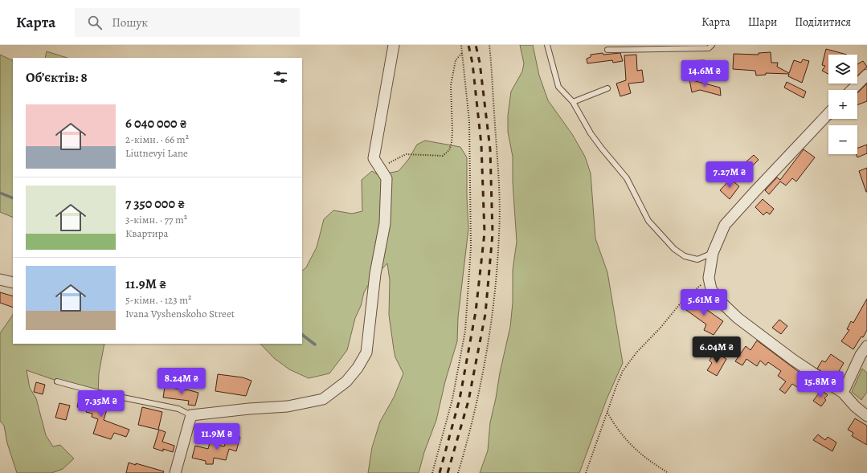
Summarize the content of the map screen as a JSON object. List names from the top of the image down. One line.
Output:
{"page":{"header":"Карта","search":"Пошук","nav":["Карта","Шари","Поділитися"],"map_buttons":["+","−"],"heading":"Об’єктів: 8","price":["14.6M ₴","7.27M ₴","5.61M ₴","6.04M ₴","8.24M ₴","15.8M ₴","7.35M ₴","11.9M ₴"],"list":[{"name":"6 040 000 ₴","note":"2-кімн. · 66 m² · Liutnevyi Lane"},{"name":"7 350 000 ₴","note":"3-кімн. · 77 m² · Квартира"},{"name":"11.9M ₴","note":"5-кімн. · 123 m² · Ivana Vyshenskoho Street"}]}}
